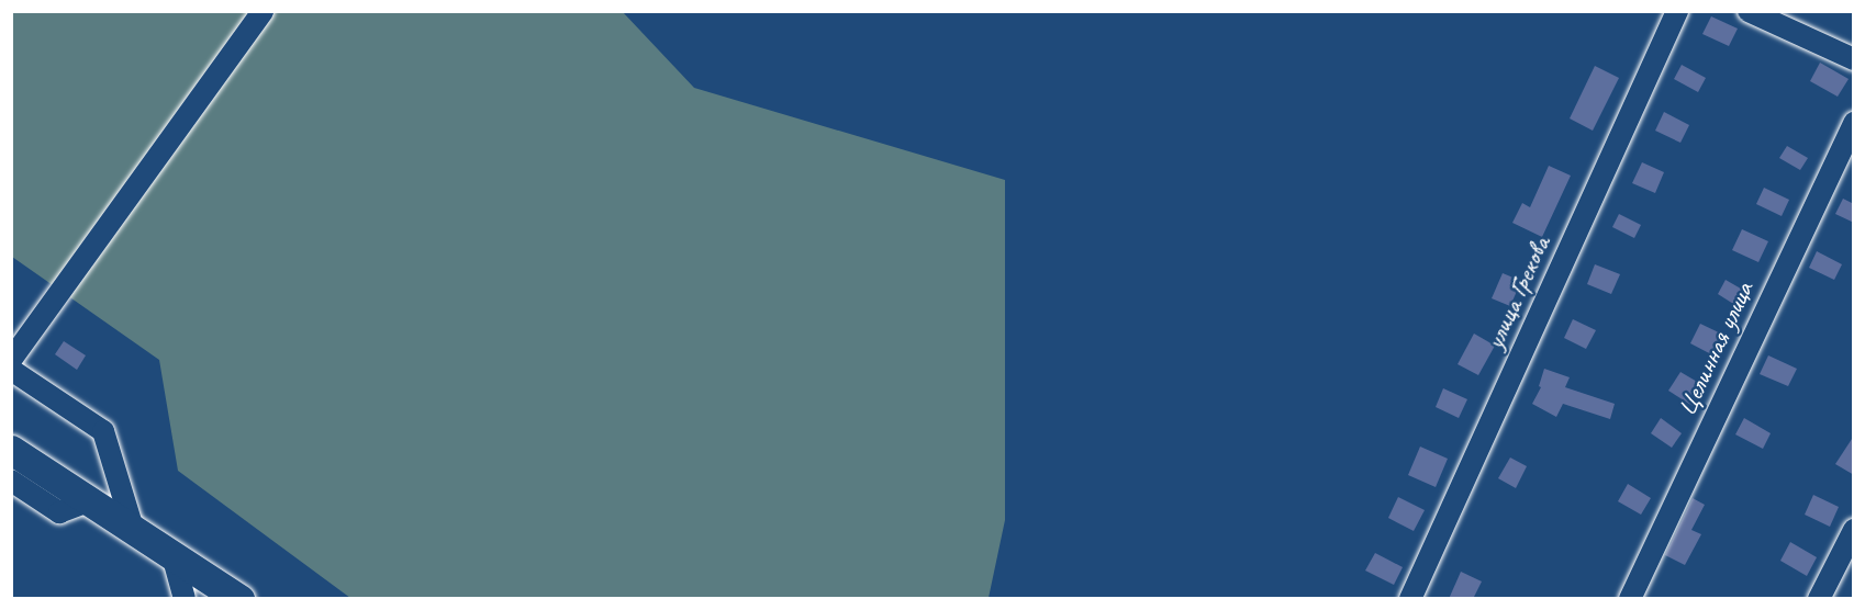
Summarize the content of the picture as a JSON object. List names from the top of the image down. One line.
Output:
{"streets":{"street":["улица Грекова","Целинная улица"]}}
